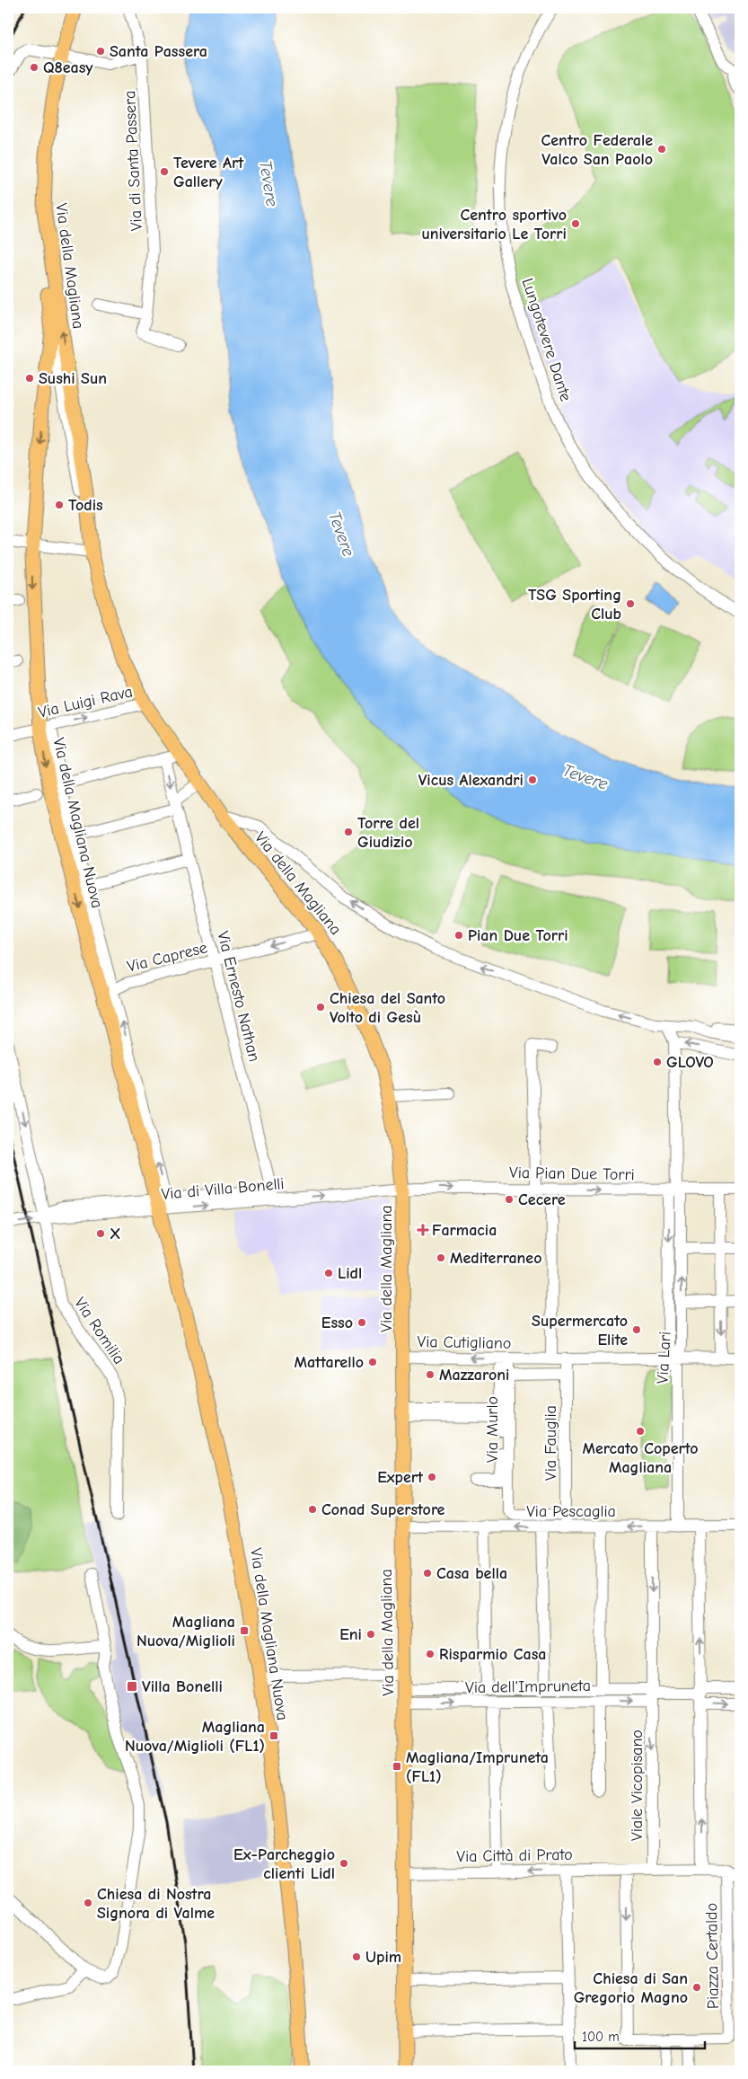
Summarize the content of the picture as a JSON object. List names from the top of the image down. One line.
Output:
{"streets":{"main road":["Via della Magliana","Via della Magliana Nuova"],"street":["Via di Santa Passera","Lungotevere Dante","Via Luigi Rava","Via Caprese","Via Ernesto Nathan","Via Pian Due Torri","Via di Villa Bonelli","Via Romilia","Via Cutigliano","Via Lari","Via Murlo","Via Fauglia","Via Pescaglia","Via dell'Impruneta","Viale Vicopisano","Via Città di Prato","Piazza Certaldo"]},"crossings":[["Via della Magliana","Via Luigi Rava"],["Via della Magliana","Via della Magliana Nuova"],["Via della Magliana","Via Caprese"],["Via della Magliana","Via Pian Due Torri"],["Via della Magliana","Via di Villa Bonelli"],["Via della Magliana","Via Cutigliano"],["Via della Magliana","Via Pescaglia"],["Via della Magliana","Via dell'Impruneta"],["Via della Magliana","Via Città di Prato"],["Via Luigi Rava","Via della Magliana Nuova"],["Via della Magliana Nuova","Via Caprese"],["Via della Magliana Nuova","Via di Villa Bonelli"],["Via Caprese","Via Ernesto Nathan"],["Via Ernesto Nathan","Via di Villa Bonelli"],["Via Pian Due Torri","Via di Villa Bonelli"],["Via Pian Due Torri","Via Lari"],["Via di Villa Bonelli","Via Romilia"],["Via Cutigliano","Via Lari"],["Via Cutigliano","Via Murlo"],["Via Cutigliano","Via Fauglia"],["Via Lari","Via Pescaglia"],["Via Murlo","Via Fauglia"],["Via Fauglia","Via Pescaglia"],["Via Pescaglia","Viale Vicopisano"],["Via dell'Impruneta","Viale Vicopisano"],["Via Città di Prato","Piazza Certaldo"]],"one_way":["Via Caprese","Via Pian Due Torri","Via di Villa Bonelli","Via Romilia"],"water":["Tevere"],"places":{"other":["Santa Passera","Q8easy","Centro Federale Valco San Paolo","Tevere Art Gallery","Centro sportivo universitario Le Torri","Sushi Sun","Todis","TSG Sporting Club","Vicus Alexandri","Torre del Giudizio","Pian Due Torri","Chiesa del Santo Volto di Gesù","GLOVO","Cecere","X","Mediterraneo","Lidl","Esso","Supermercato Elite","Mattarello","Mazzaroni","Mercato Coperto Magliana","Expert","Conad Superstore","Casa bella","Eni","Risparmio Casa","Ex-Parcheggio clienti Lidl","Chiesa di Nostra Signora di Valme","Upim","Chiesa di San Gregorio Magno"],"health":["Farmacia"],"transit":["Magliana Nuova/Miglioli","Villa Bonelli","Magliana Nuova/Miglioli (FL1)","Magliana/Impruneta (FL1)"]},"scale_bar":"100 m"}
